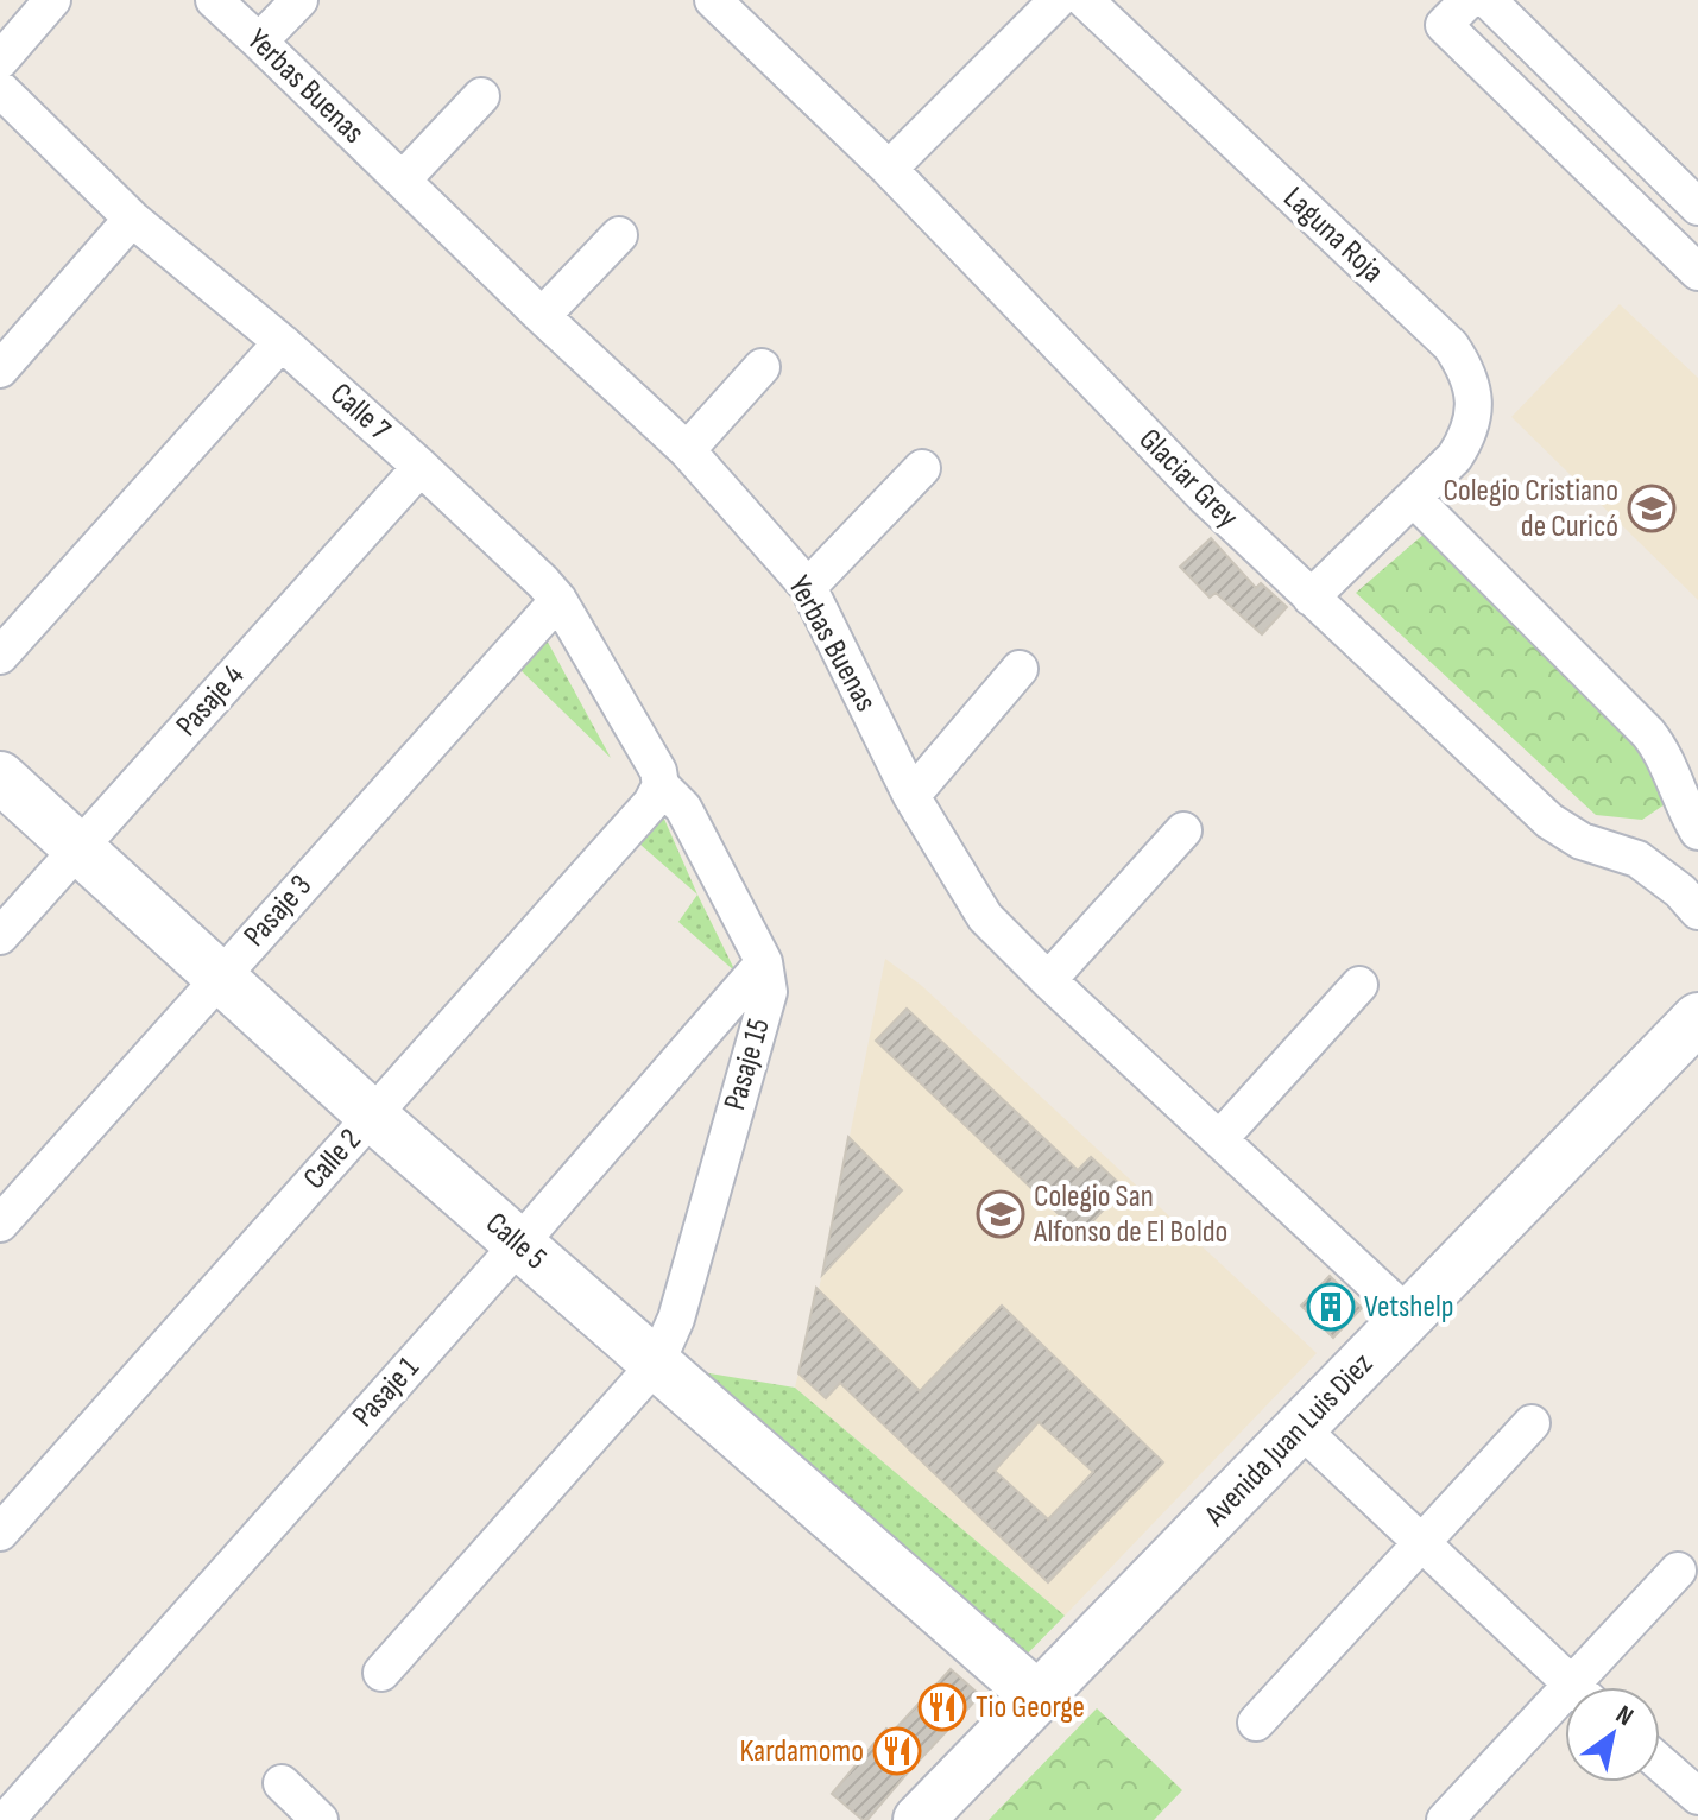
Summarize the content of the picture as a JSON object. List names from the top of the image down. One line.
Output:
{"streets":{"street":["Yerbas Buenas","Laguna Roja","Calle 7","Glaciar Grey","Pasaje 4","Pasaje 3","Pasaje 15","Calle 2","Calle 5","Pasaje 1","Avenida Juan Luis Diez"]},"crossings":[["Yerbas Buenas","Avenida Juan Luis Diez"],["Laguna Roja","Glaciar Grey"],["Calle 7","Pasaje 4"],["Calle 7","Pasaje 3"],["Calle 7","Pasaje 15"],["Calle 7","Calle 2"],["Pasaje 4","Calle 5"],["Pasaje 3","Calle 5"],["Pasaje 15","Calle 2"],["Pasaje 15","Calle 5"],["Pasaje 15","Pasaje 1"],["Calle 2","Calle 5"],["Calle 5","Pasaje 1"],["Calle 5","Avenida Juan Luis Diez"]],"places":{"school or university":["Colegio Cristiano de Curicó","Colegio San Alfonso de El Boldo"],"building":["Vetshelp"],"restaurant":["Tio George","Kardamomo"]},"north":"top right"}
